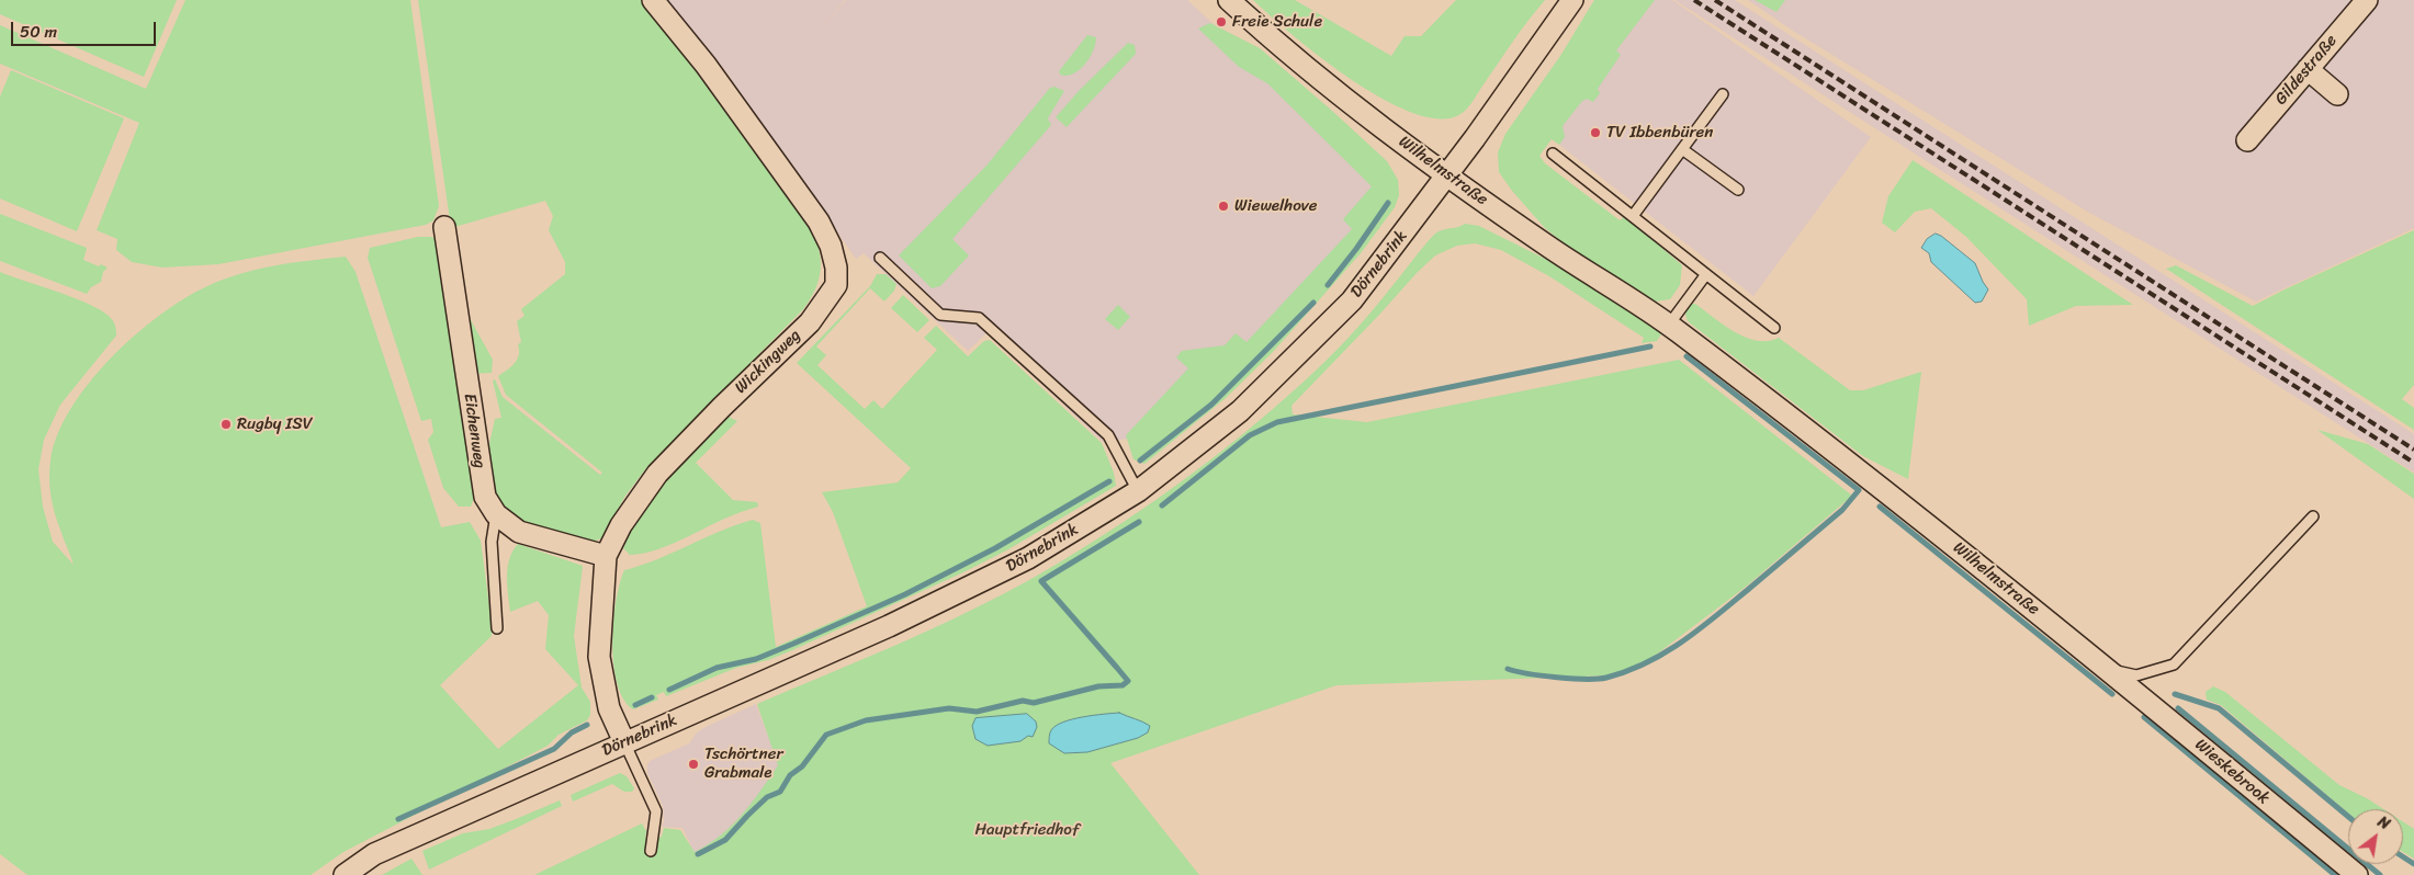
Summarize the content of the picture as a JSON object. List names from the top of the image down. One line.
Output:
{"streets":{"street":["Gildestraße","Wilhelmstraße","Dörnebrink","Wickingweg","Eichenweg","Wieskebrook"]},"crossings":[["Wilhelmstraße","Dörnebrink"],["Wilhelmstraße","Wieskebrook"],["Dörnebrink","Wickingweg"],["Wickingweg","Eichenweg"]],"parks":["Hauptfriedhof"],"places":["Freie Schule","TV Ibbenbüren","Wiewelhove","Rugby ISV","Tschörtner Grabmale"],"scale_bar":"50 m","north":"top right"}
